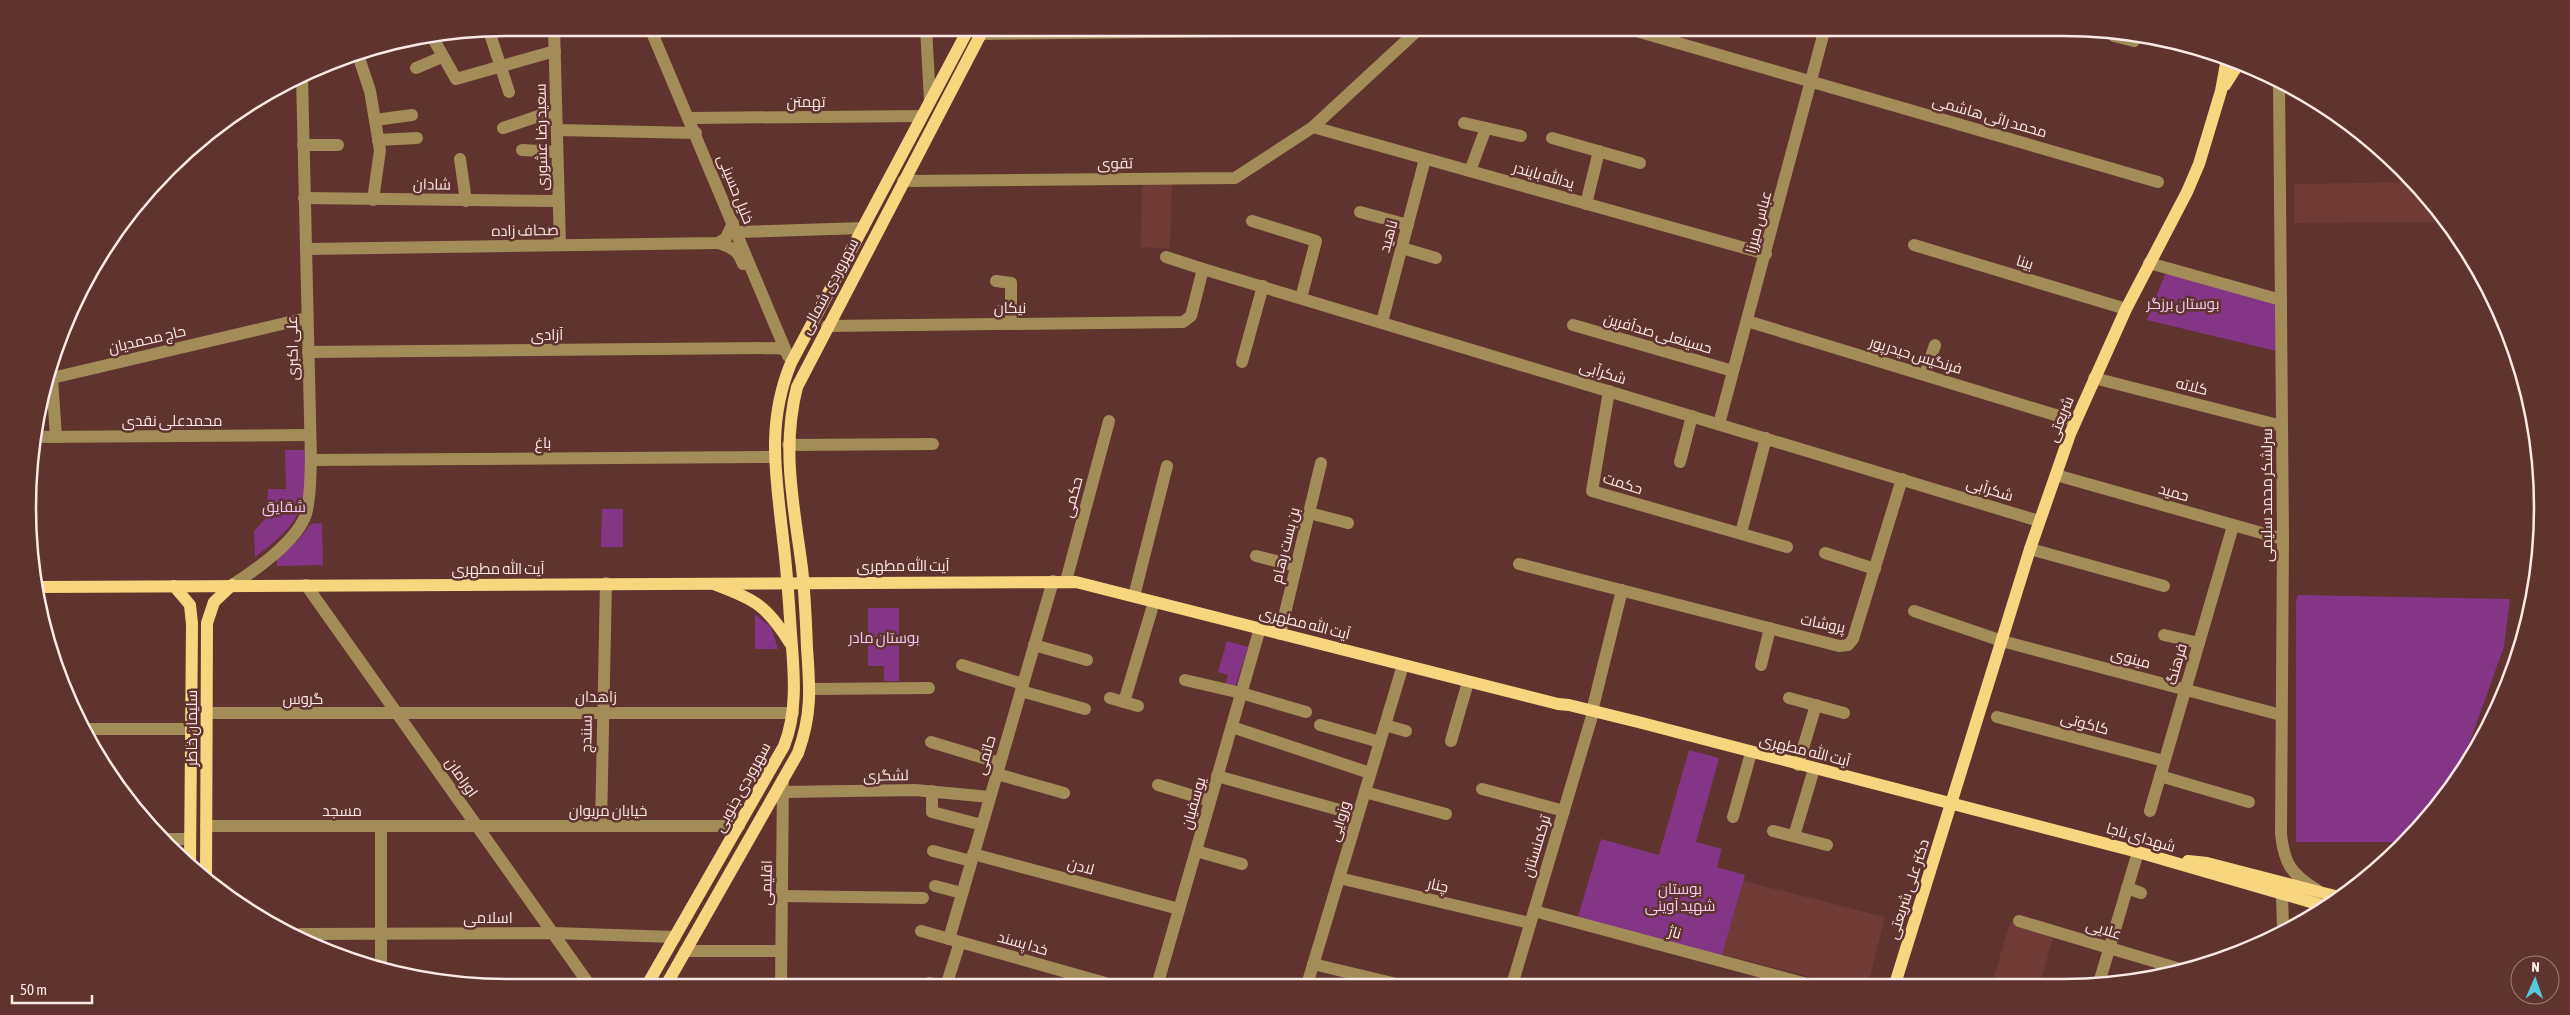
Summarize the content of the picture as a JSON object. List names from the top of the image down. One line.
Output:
{"streets":{"main road":["سهروردی شمالی","شریعتی","آیت الله مطهری","سلیمان خاطر","سهروردی جنوبی","شهدای ناجا","دکتر علی شریعتی"],"street":["تهمتن","محمد راثی هاشمی","سعید رضا عشوری","تقوی","یدالله بایندر","شادان","خلیل حسینی","عباس میرزا","صحاف زاده","ناهید","بینا","نیکان","حسینعلی صدآفرین","آزادی","حاج محمدیان","علی‌ اکبری","فرنگیس حیدرپور","شکرآبی","کلاته","محمدعلی نقدی","باغ","حکمت","حمید","سرلشکر محمد سلیمی","حکمی","بن بست رهام","پروشات","مینوی","فرهنگ","زاهدان","گروس","کاکوتی","سنندج","حاتمی","لشگری","اورامان","یوسفیان","مسجد","خیابان مریوان","وزوایی","ترکمنستان","لادن","اقلیمی","چنار","اسلامی","علایی","ناژ","خدا پسند"]},"crossings":[["تهمتن","خلیل حسینی"],["تهمتن","سهروردی شمالی"],["محمد راثی هاشمی","عباس میرزا"],["سعید رضا عشوری","شادان"],["سعید رضا عشوری","صحاف زاده"],["تقوی","یدالله بایندر"],["تقوی","سهروردی شمالی"],["یدالله بایندر","عباس میرزا"],["یدالله بایندر","ناهید"],["شادان","علی‌ اکبری"],["خلیل حسینی","سهروردی شمالی"],["خلیل حسینی","آزادی"],["عباس میرزا","حسینعلی صدآفرین"],["عباس میرزا","فرنگیس حیدرپور"],["عباس میرزا","شکرآبی"],["صحاف زاده","علی‌ اکبری"],["ناهید","شکرآبی"],["بینا","شریعتی"],["سهروردی شمالی","نیکان"],["سهروردی شمالی","باغ"],["سهروردی شمالی","آیت الله مطهری"],["سهروردی شمالی","سهروردی جنوبی"],["نیکان","شکرآبی"],["آزادی","علی‌ اکبری"],["حاج محمدیان","علی‌ اکبری"],["حاج محمدیان","محمدعلی نقدی"],["علی‌ اکبری","محمدعلی نقدی"],["علی‌ اکبری","باغ"],["علی‌ اکبری","آیت الله مطهری"],["علی‌ اکبری","سلیمان خاطر"],["فرنگیس حیدرپور","شریعتی"],["شکرآبی","شریعتی"],["شکرآبی","حکمت"],["شکرآبی","پروشات"],["کلاته","شریعتی"],["کلاته","سرلشکر محمد سلیمی"],["شریعتی","حمید"],["شریعتی","آیت الله مطهری"],["شریعتی","مینوی"],["شریعتی","شهدای ناجا"],["شریعتی","دکتر علی شریعتی"],["حمید","سرلشکر محمد سلیمی"],["حمید","فرهنگ"],["سرلشکر محمد سلیمی","مینوی"],["سرلشکر محمد سلیمی","شهدای ناجا"],["حکمی","آیت الله مطهری"],["بن بست رهام","آیت الله مطهری"],["آیت الله مطهری","سلیمان خاطر"],["آیت الله مطهری","سنندج"],["آیت الله مطهری","حاتمی"],["آیت الله مطهری","اورامان"],["آیت الله مطهری","سهروردی جنوبی"],["آیت الله مطهری","یوسفیان"],["آیت الله مطهری","وزوایی"],["آیت الله مطهری","شهدای ناجا"],["آیت الله مطهری","ترکمنستان"],["آیت الله مطهری","دکتر علی شریعتی"],["مینوی","فرهنگ"],["فرهنگ","کاکوتی"],["زاهدان","گروس"],["زاهدان","سنندج"],["زاهدان","اورامان"],["زاهدان","سهروردی جنوبی"],["گروس","سلیمان خاطر"],["گروس","اورامان"],["سلیمان خاطر","مسجد"],["سنندج","خیابان مریوان"],["حاتمی","لشگری"],["حاتمی","لادن"],["حاتمی","خدا پسند"],["لشگری","سهروردی جنوبی"],["لشگری","اقلیمی"],["اورامان","مسجد"],["اورامان","خیابان مریوان"],["اورامان","اسلامی"],["سهروردی جنوبی","خیابان مریوان"],["سهروردی جنوبی","اقلیمی"],["سهروردی جنوبی","اسلامی"],["یوسفیان","لادن"],["مسجد","خیابان مریوان"],["وزوایی","چنار"],["شهدای ناجا","دکتر علی شریعتی"],["ترکمنستان","چنار"],["ترکمنستان","ناژ"],["چنار","ناژ"]],"parks":["بوستان برزگر","شقایق","بوستان مادر","بوستان شهید آوینی"],"scale_bar":"50 m","north":"top"}
